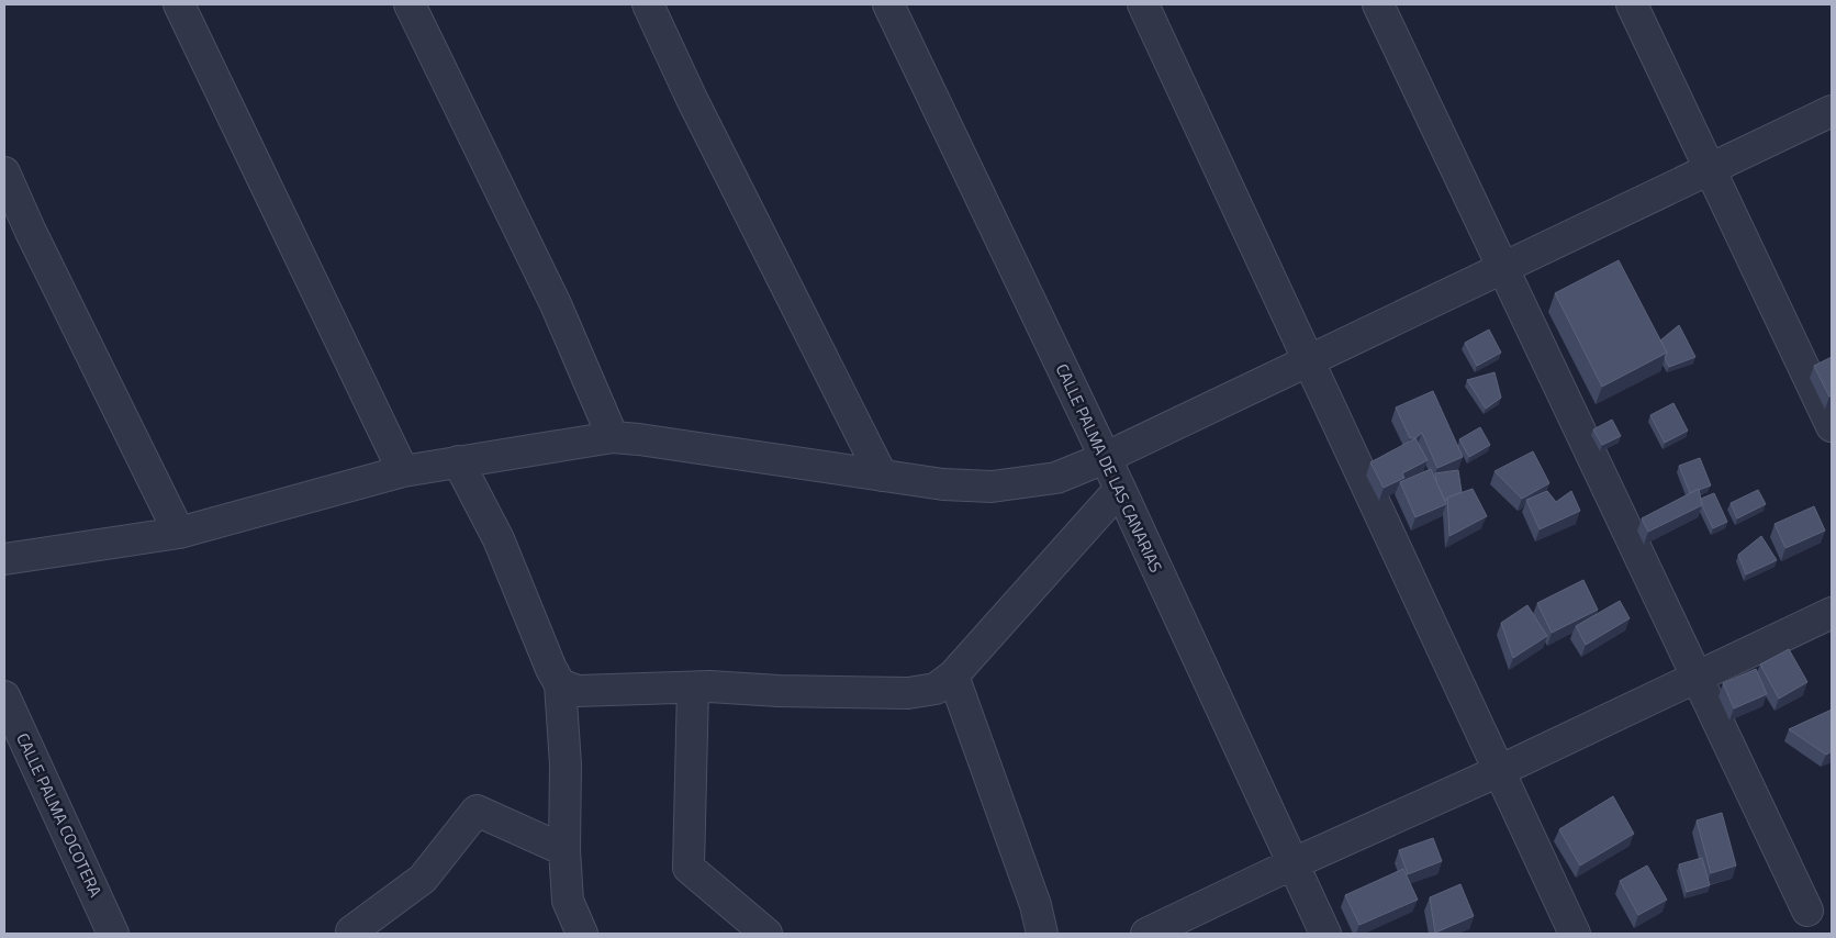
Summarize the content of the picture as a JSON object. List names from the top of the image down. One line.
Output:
{"streets":{"street":["CALLE PALMA DE LAS CANARIAS","CALLE PALMA COCOTERA"]}}
